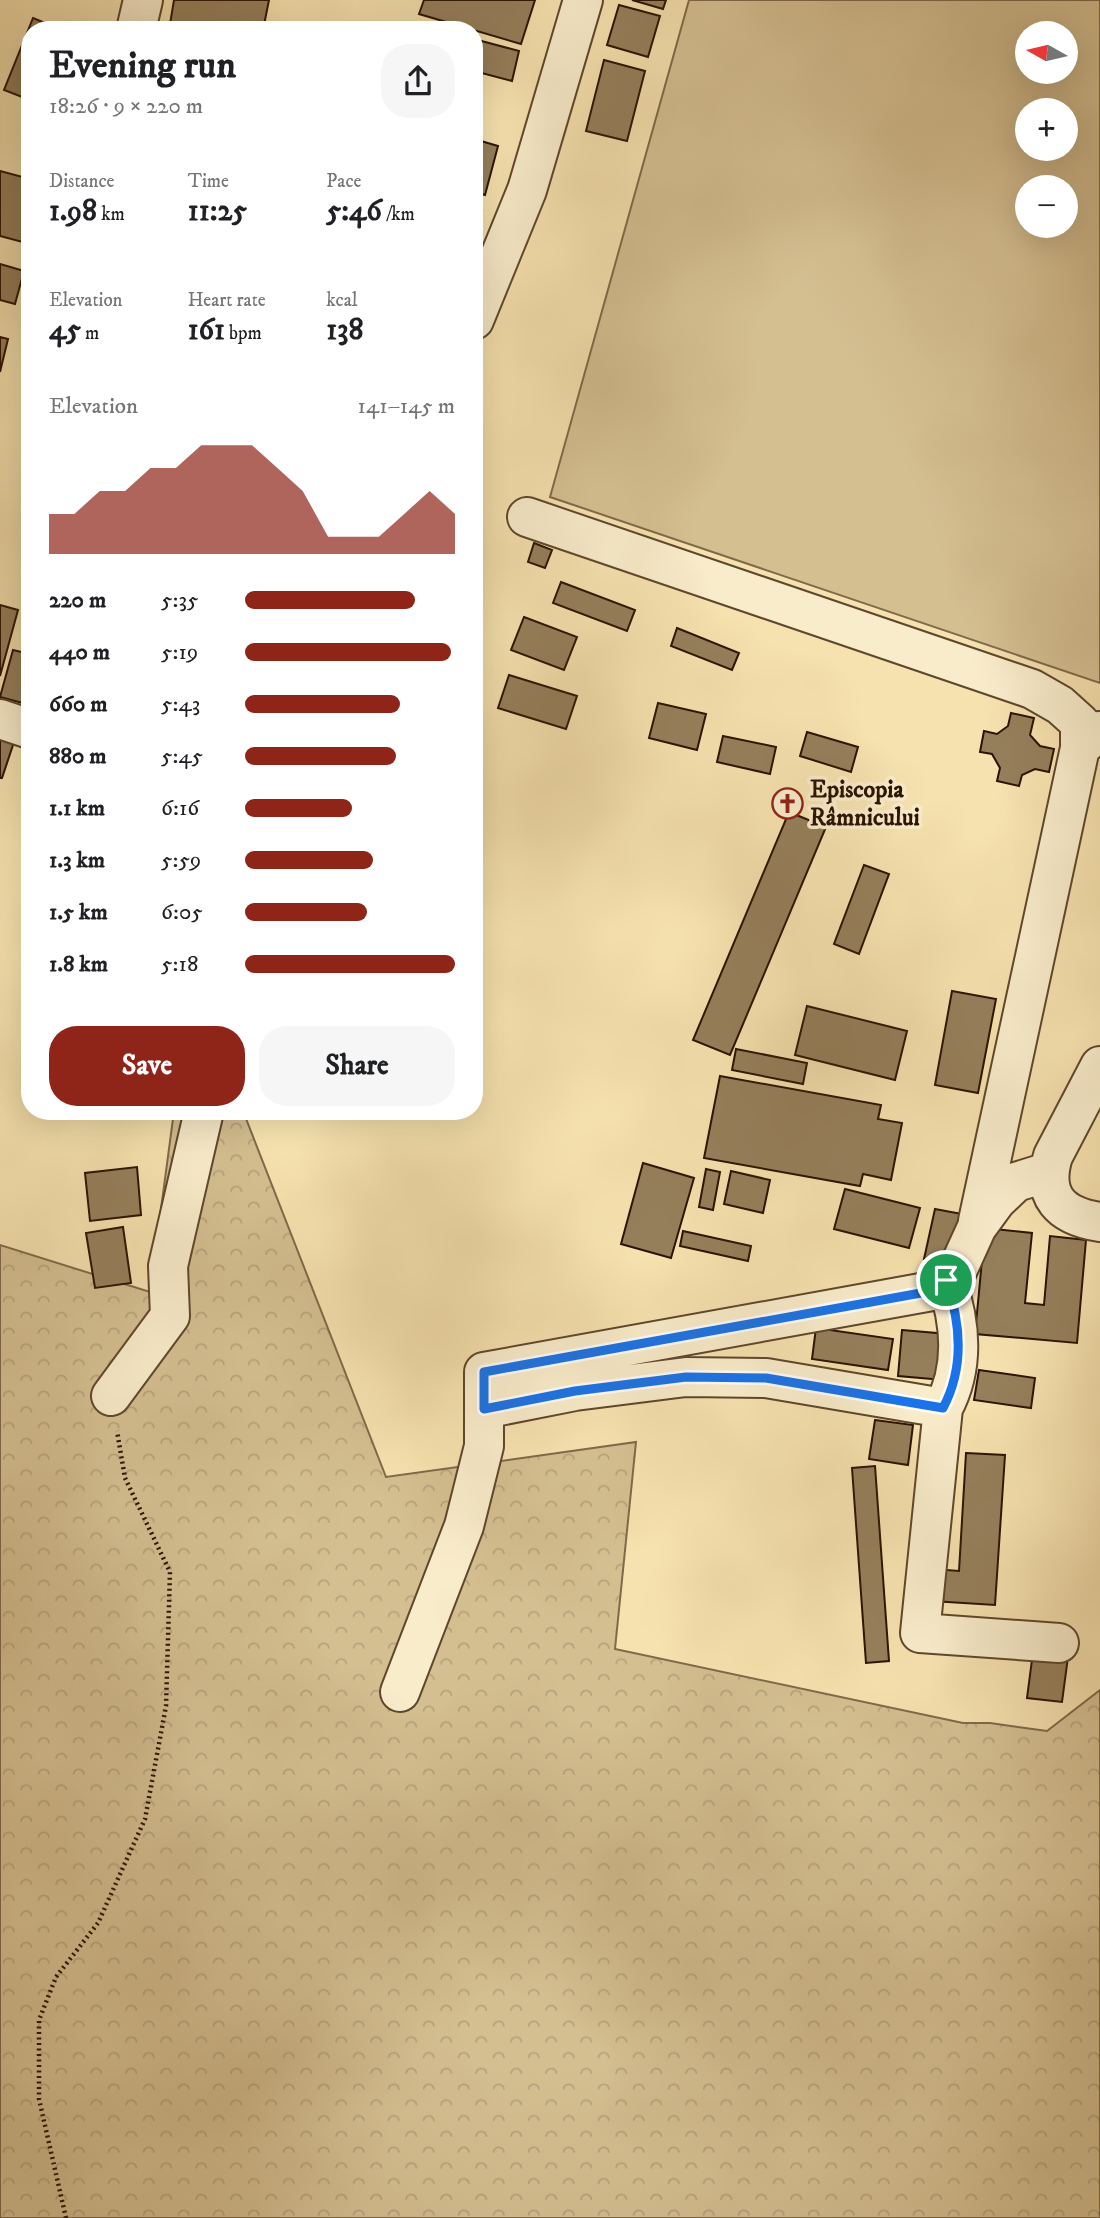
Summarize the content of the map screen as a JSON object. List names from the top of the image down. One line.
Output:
{"places":{"church":["Episcopia Râmnicului"]},"north":"left","page":{"map_buttons":["+","−"],"heading":["Evening run","18:26 · 9 × 220 m"],"stats":[["Distance","1.98 km"],["Time","11:25"],["Pace","5:46 /km"],["Elevation","45 m"],["Heart rate","161 bpm"],["kcal","138"]],"chart":["Elevation","141–145 m"],"list":[{"name":"220 m","note":"5:35"},{"name":"440 m","note":"5:19"},{"name":"660 m","note":"5:43"},{"name":"880 m","note":"5:45"},{"name":"1.1 km","note":"6:16"},{"name":"1.3 km","note":"5:59"},{"name":"1.5 km","note":"6:05"},{"name":"1.8 km","note":"5:18"}],"buttons":["Save","Share"]}}
